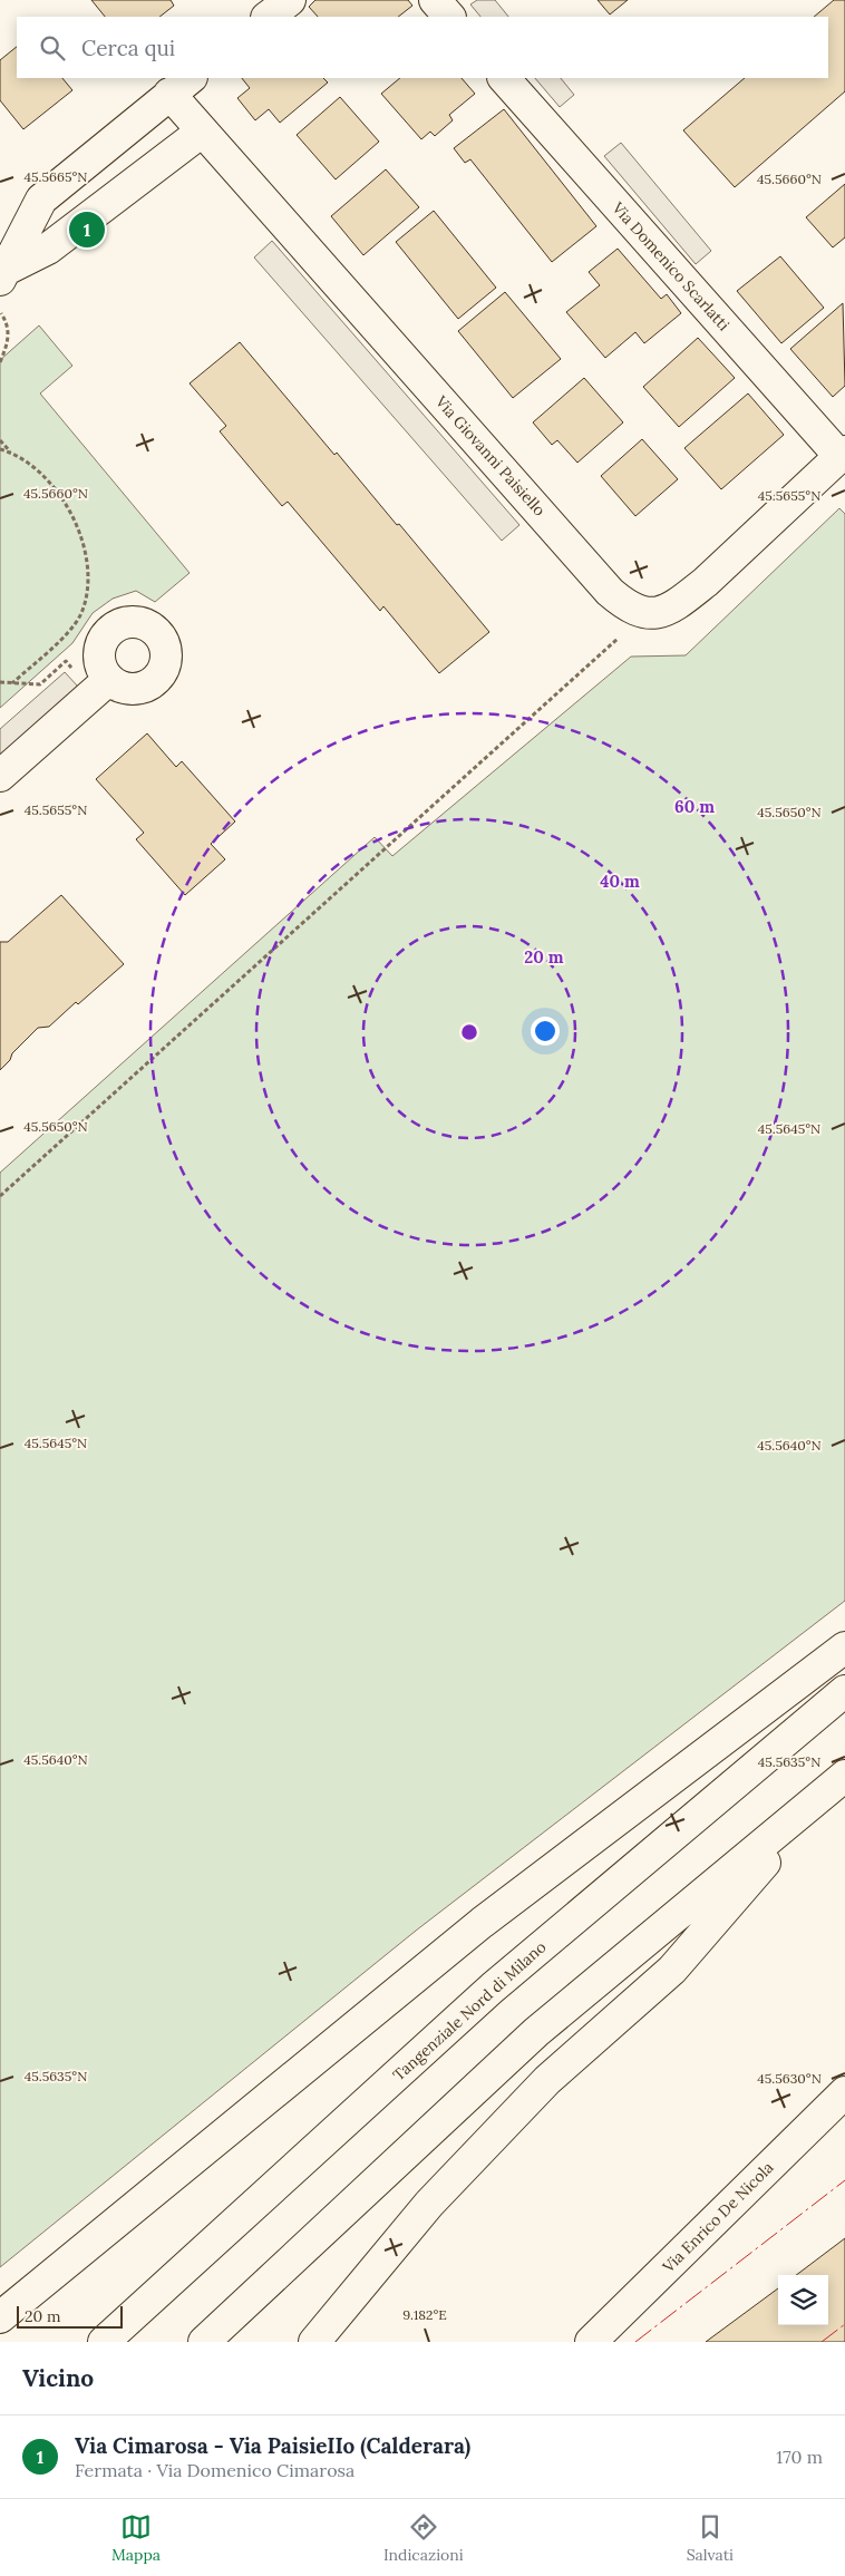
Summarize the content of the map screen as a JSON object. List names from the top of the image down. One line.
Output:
{"streets":{"main road":["Via Domenico Scarlatti","Via Giovanni Paisiello","Tangenziale Nord di Milano","Via Enrico De Nicola"]},"scale_bar":"20 m","page":{"search":"Cerca qui","pins":"1","scale":"20 m","heading":"Vicino","list":[{"mark":"1","name":"Via Cimarosa - Via PaisieIIo (Calderara)","note":"Fermata · Via Domenico Cimarosa","value":"170 m"}],"nav":["Mappa","Indicazioni","Salvati"]},"coordinates":["45.5665°N","45.5660°N","45.5655°N","45.5650°N","45.5645°N","45.5640°N","45.5635°N","45.5630°N","9.182°E"],"rings":["60 m","40 m","20 m"]}
